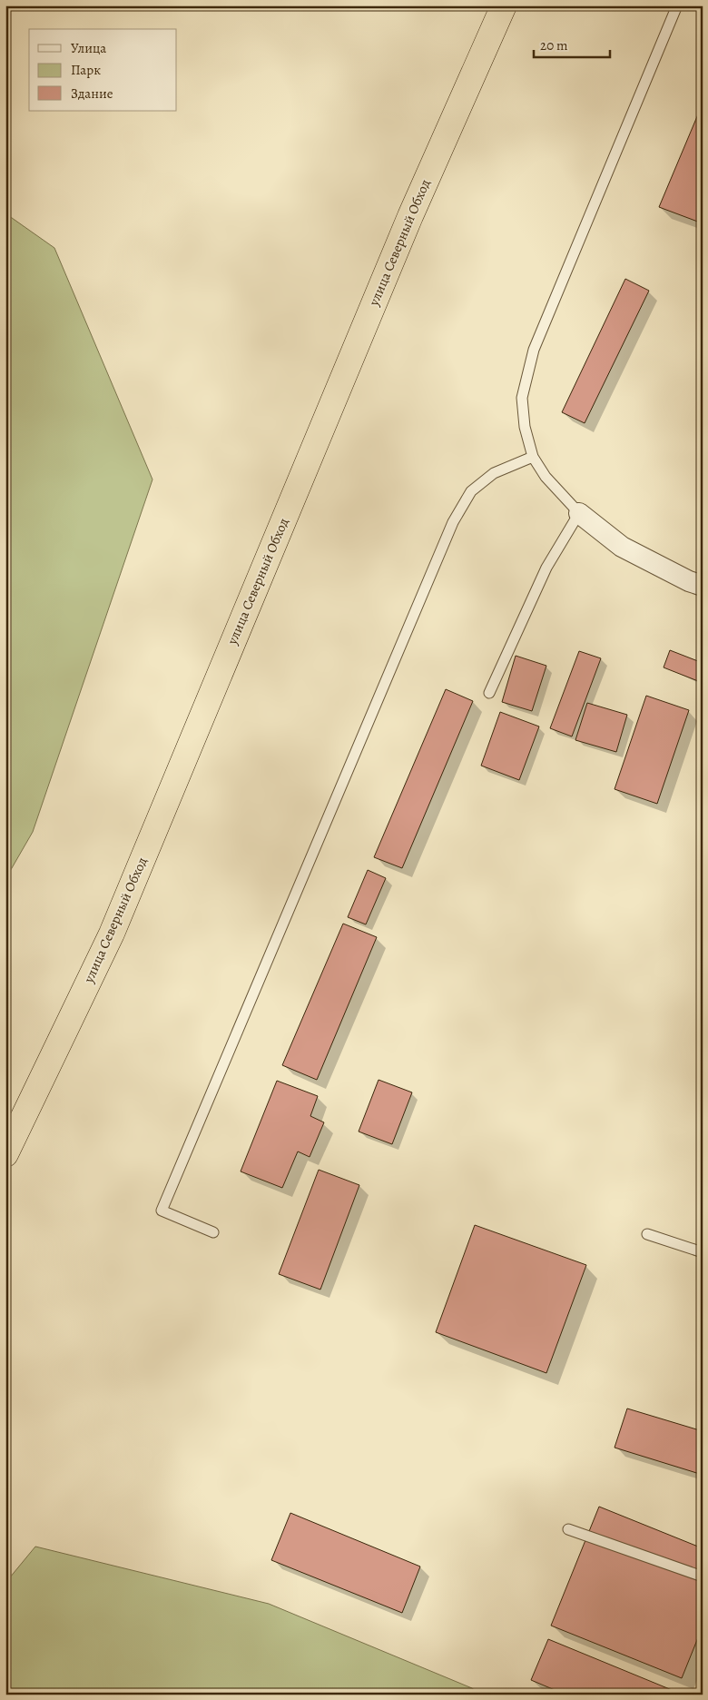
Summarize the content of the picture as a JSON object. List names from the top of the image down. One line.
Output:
{"streets":{"highway":["улица Северный Обход"]},"legend":["Улица","Парк","Здание"],"scale_bar":"20 m"}
